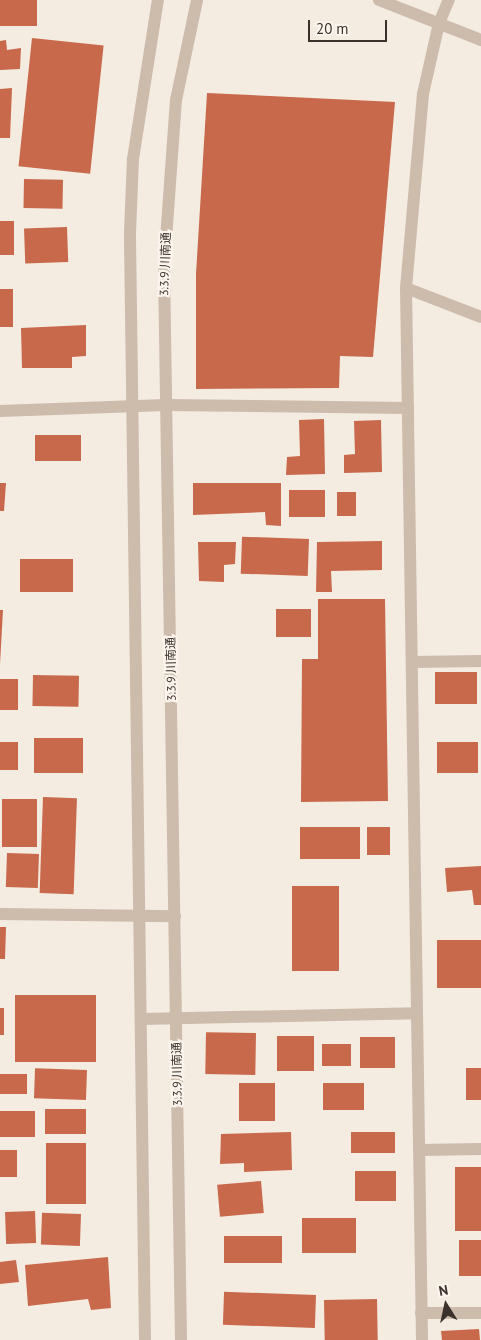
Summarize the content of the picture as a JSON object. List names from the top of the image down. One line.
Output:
{"streets":{"street":["3.3.9 川南通"]},"scale_bar":"20 m","north":"top"}
